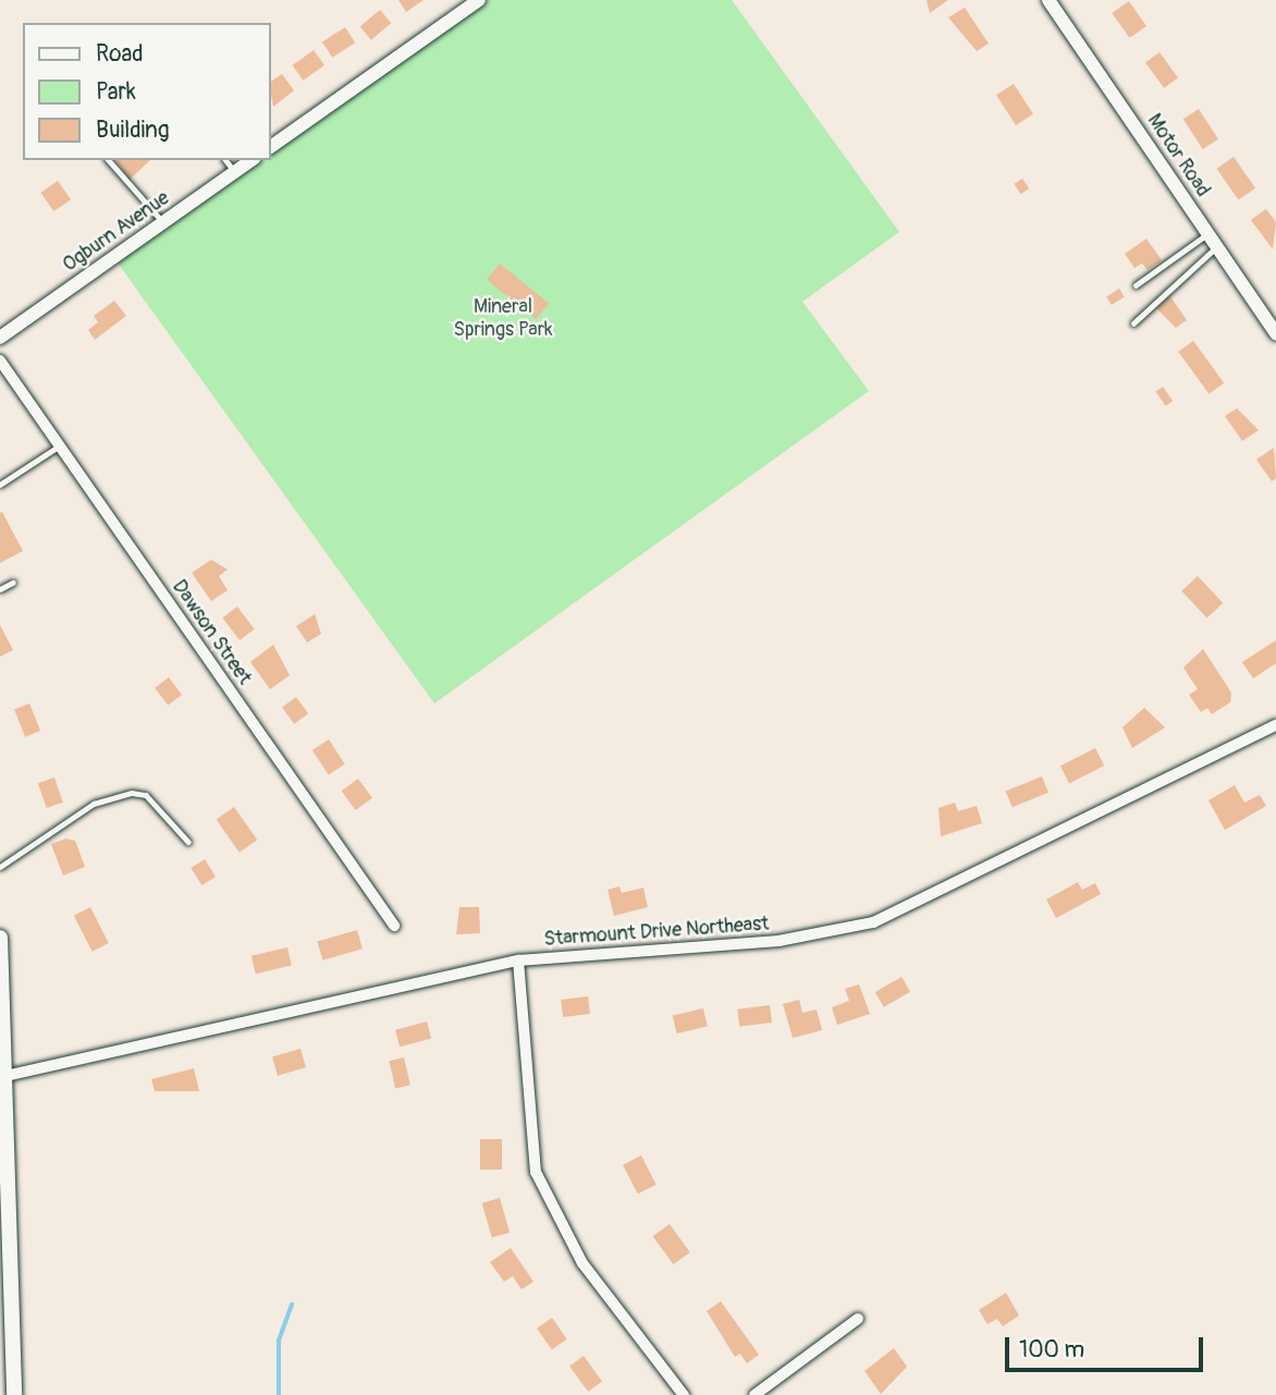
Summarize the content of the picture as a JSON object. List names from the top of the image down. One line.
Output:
{"streets":{"street":["Motor Road","Ogburn Avenue","Dawson Street","Starmount Drive Northeast"]},"parks":["Mineral Springs Park"],"legend":["Road","Park","Building"],"scale_bar":"100 m"}
